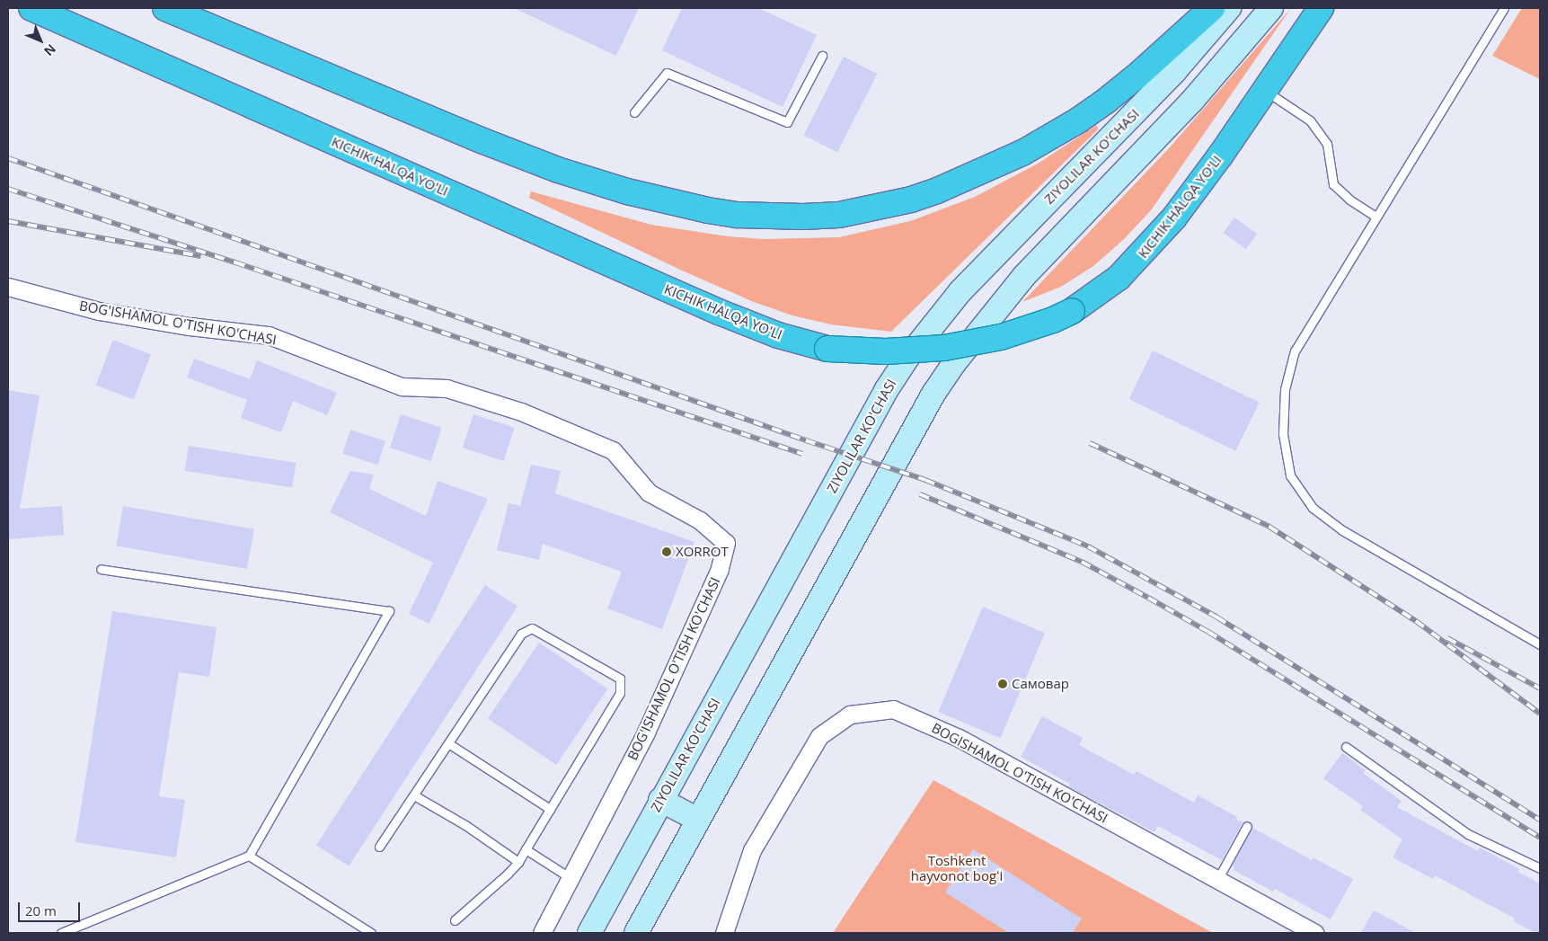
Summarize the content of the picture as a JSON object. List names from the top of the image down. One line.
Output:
{"streets":{"highway":["KICHIK HALQA YO'LI"],"main road":["ZIYOLILAR KO'CHASI"],"street":["BOG'ISHAMOL O'TISH KO'CHASI","BOGISHAMOL O'TISH KO'CHASI"]},"parks":["Toshkent hayvonot bogʻi"],"places":["XORROT","Самовар"],"scale_bar":"20 m","north":"bottom right"}
